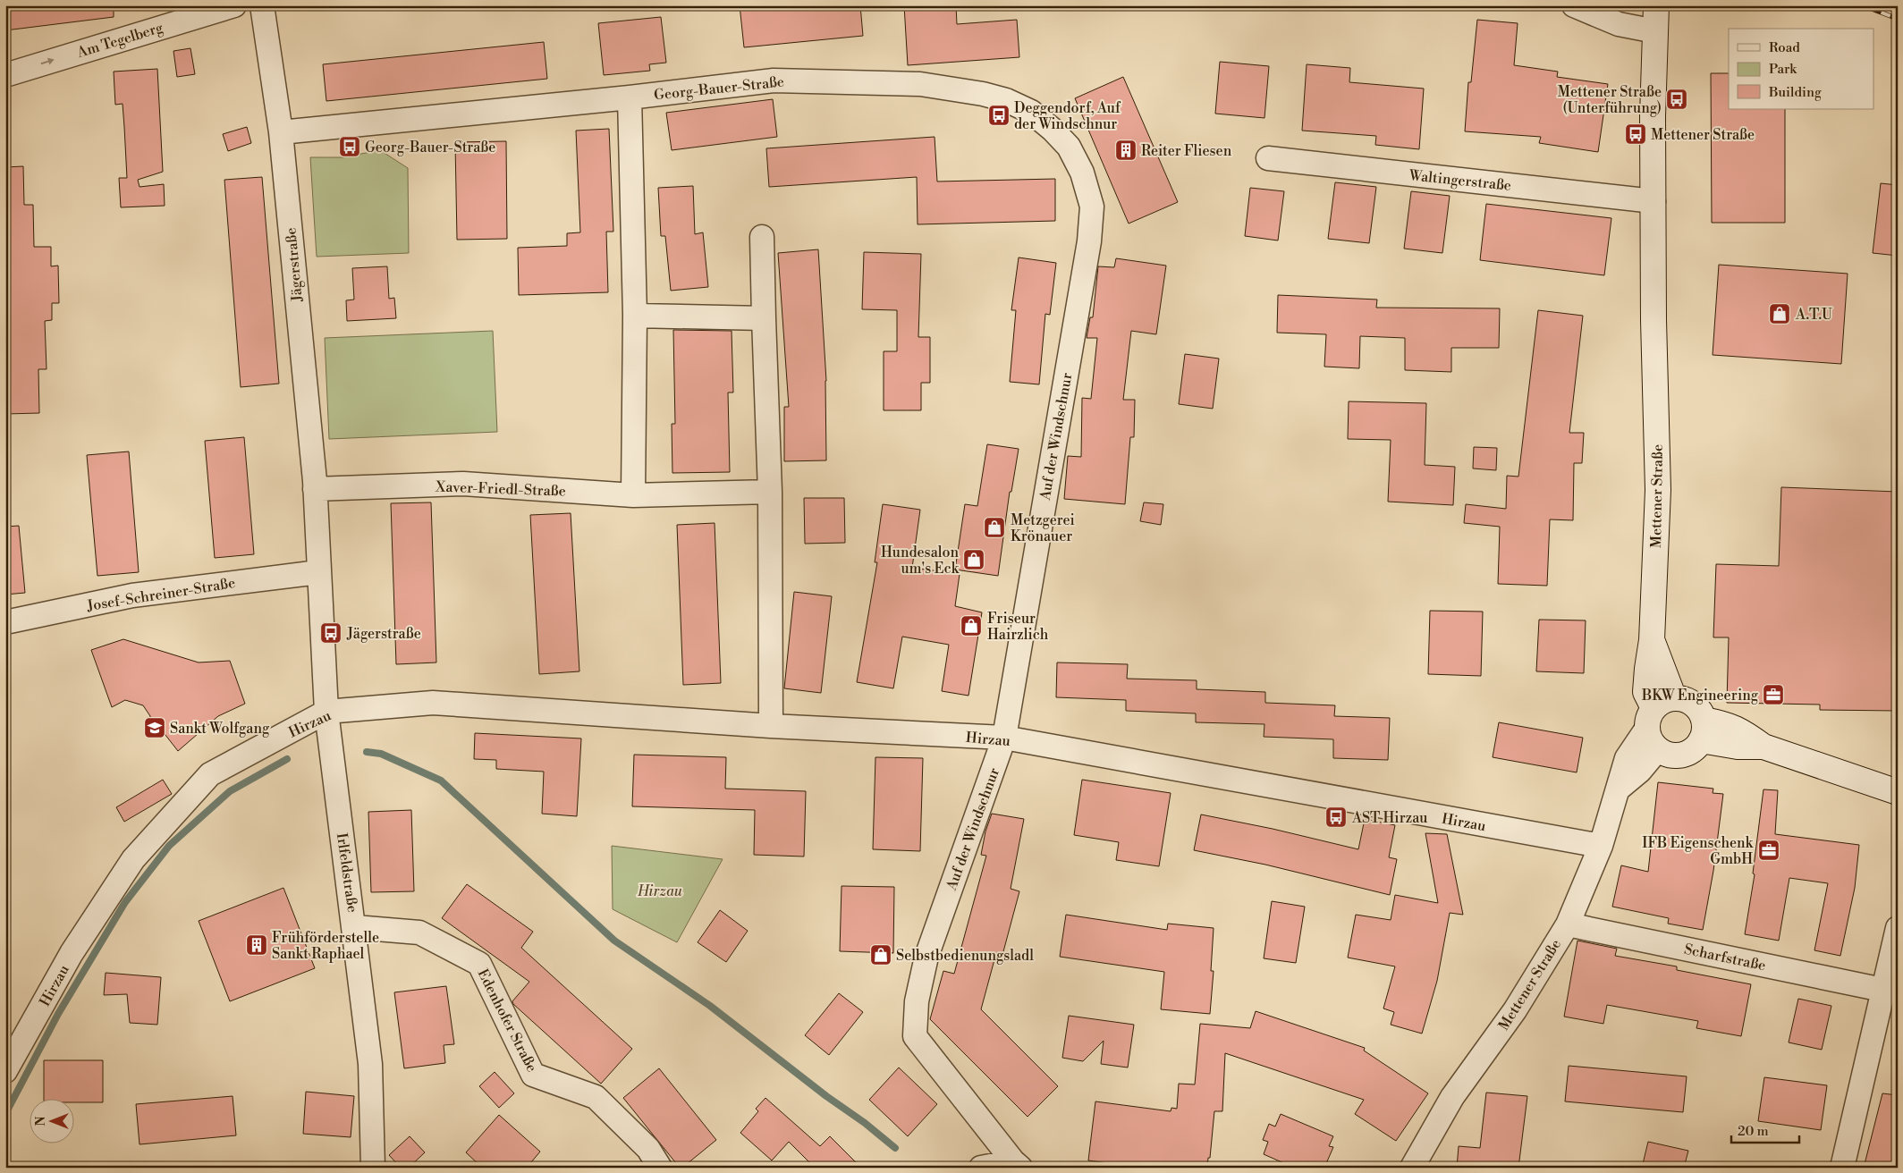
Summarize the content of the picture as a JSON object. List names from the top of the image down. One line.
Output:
{"streets":{"street":["Am Tegelberg","Georg-Bauer-Straße","Waltingerstraße","Jägerstraße","Auf der Windschnur","Xaver-Friedl-Straße","Mettener Straße","Josef-Schreiner-Straße","Hirzau","Irlfeldstraße","Scharfstraße","Edenhofer Straße"]},"crossings":[["Georg-Bauer-Straße","Jägerstraße"],["Georg-Bauer-Straße","Auf der Windschnur"],["Waltingerstraße","Mettener Straße"],["Jägerstraße","Xaver-Friedl-Straße"],["Jägerstraße","Josef-Schreiner-Straße"],["Jägerstraße","Hirzau"],["Jägerstraße","Irlfeldstraße"],["Auf der Windschnur","Hirzau"],["Mettener Straße","Hirzau"],["Mettener Straße","Scharfstraße"],["Hirzau","Irlfeldstraße"],["Irlfeldstraße","Edenhofer Straße"]],"one_way":["Am Tegelberg"],"parks":["Hirzau"],"places":{"bus stop":["Mettener Straße (Unterführung)","Deggendorf, Auf der Windschnur","Mettener Straße","Georg-Bauer-Straße","Jägerstraße","AST Hirzau"],"building":["Reiter Fliesen","Frühförderstelle Sankt Raphael"],"shop":["A.T.U","Metzgerei Krönauer","Hundesalon um's Eck","Friseur Hairzlich","Selbstbedienungsladl"],"office":["BKW Engineering","IFB Eigenschenk GmbH"],"school or university":["Sankt Wolfgang"]},"legend":["Road","Park","Building"],"scale_bar":"20 m","north":"left"}
